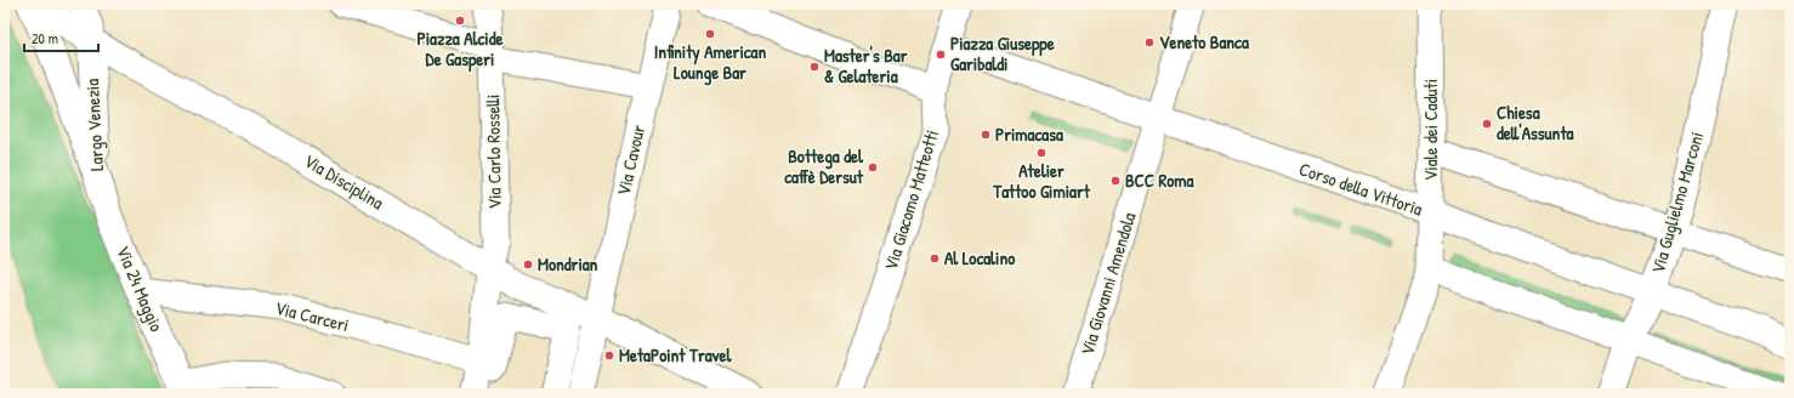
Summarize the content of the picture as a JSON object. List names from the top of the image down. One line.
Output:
{"streets":{"street":["Largo Venezia","Viale dei Caduti","Via Carlo Rosselli","Via Cavour","Via Disciplina","Corso della Vittoria","Via Giacomo Matteotti","Via Guglielmo Marconi","Via Giovanni Amendola","Via 24 Maggio","Via Carceri"]},"crossings":[["Largo Venezia","Via Disciplina"],["Largo Venezia","Via 24 Maggio"],["Viale dei Caduti","Corso della Vittoria"],["Via Carlo Rosselli","Via Disciplina"],["Via Cavour","Via Disciplina"],["Corso della Vittoria","Via Giacomo Matteotti"],["Corso della Vittoria","Via Guglielmo Marconi"],["Corso della Vittoria","Via Giovanni Amendola"],["Via 24 Maggio","Via Carceri"]],"places":["Piazza Alcide De Gasperi","Infinity American Lounge Bar","Veneto Banca","Piazza Giuseppe Garibaldi","Master's Bar & Gelateria","Chiesa dell'Assunta","Primacasa","Atelier Tattoo Gimiart","Bottega del caffè Dersut","BCC Roma","Al Localino","Mondrian","MetaPoint Travel"],"scale_bar":"20 m"}
